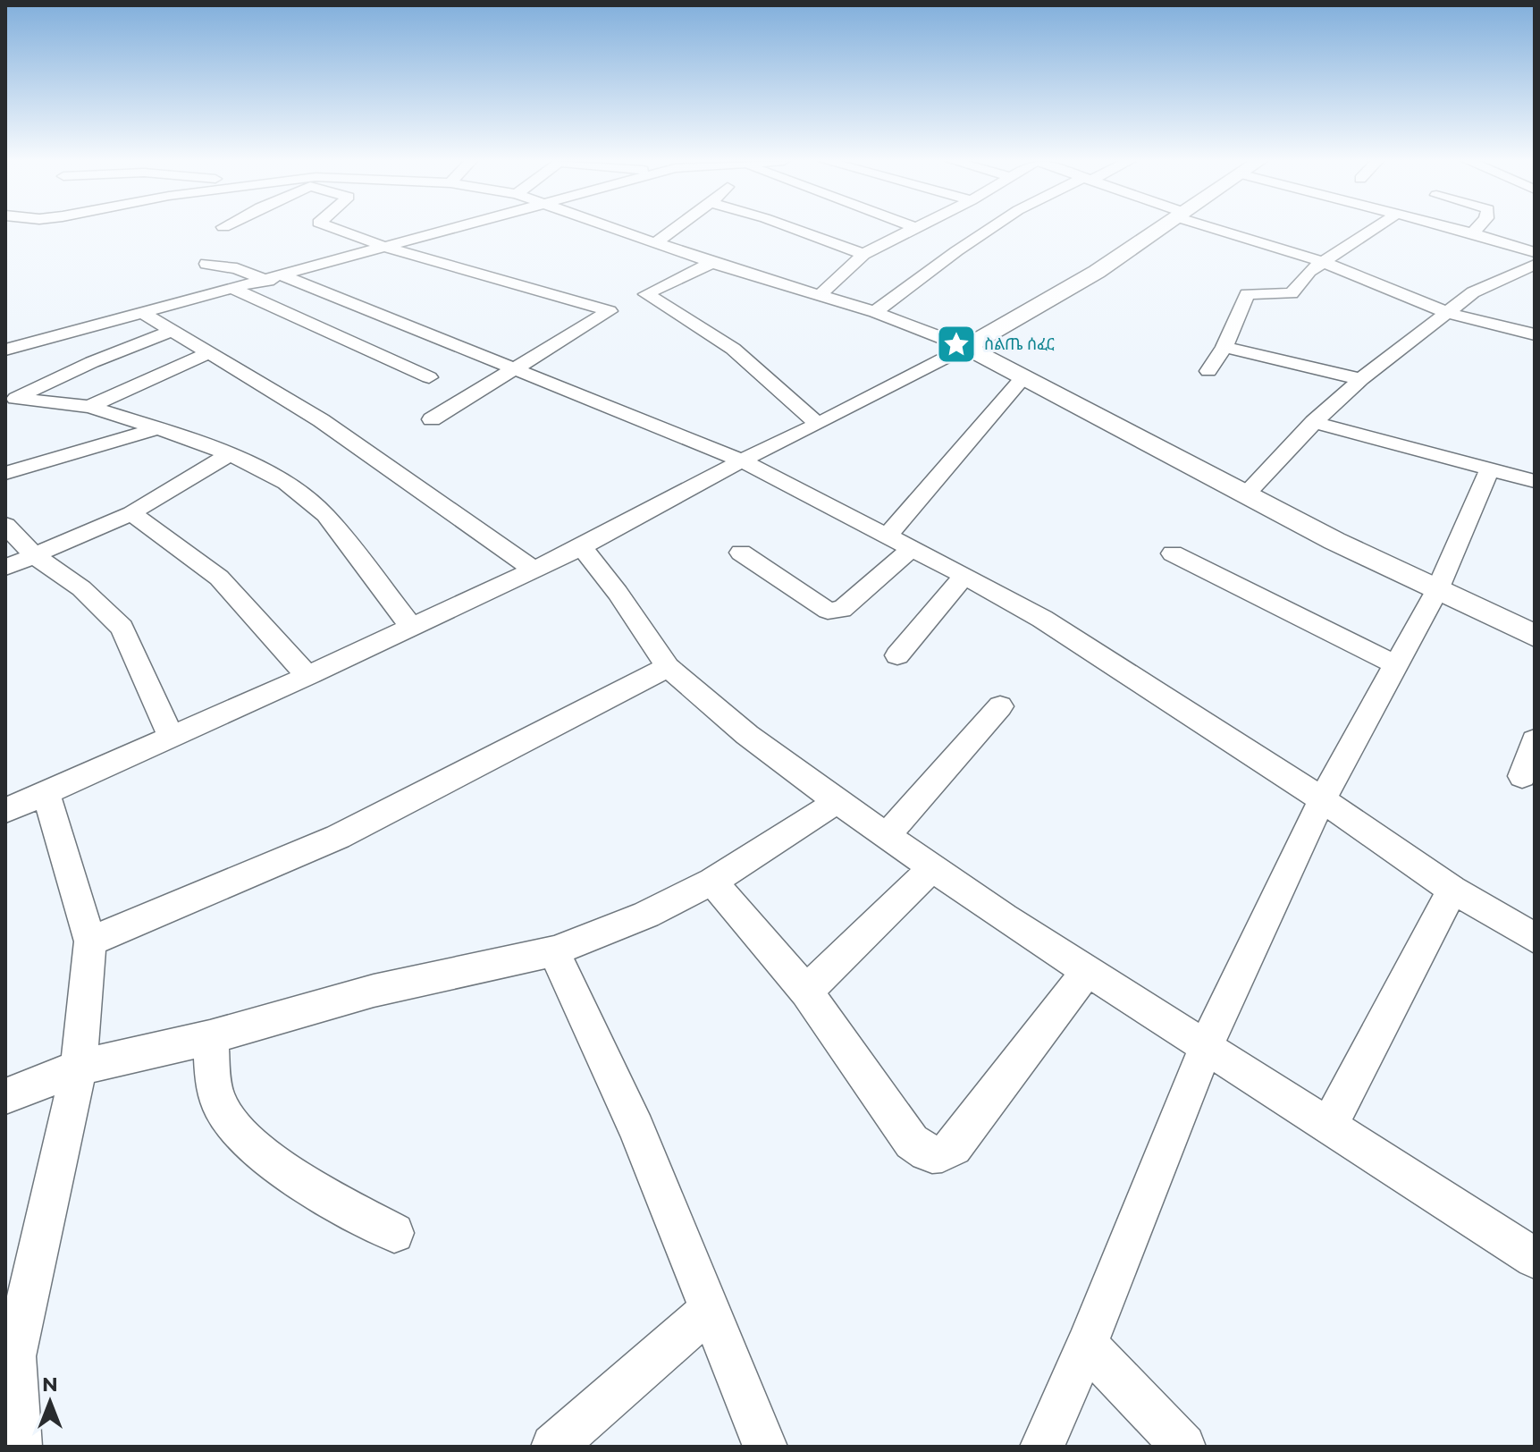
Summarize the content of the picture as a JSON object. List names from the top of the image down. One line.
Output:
{"places":{"place":["ስልጤ ሰፈር"]},"north":"top"}
